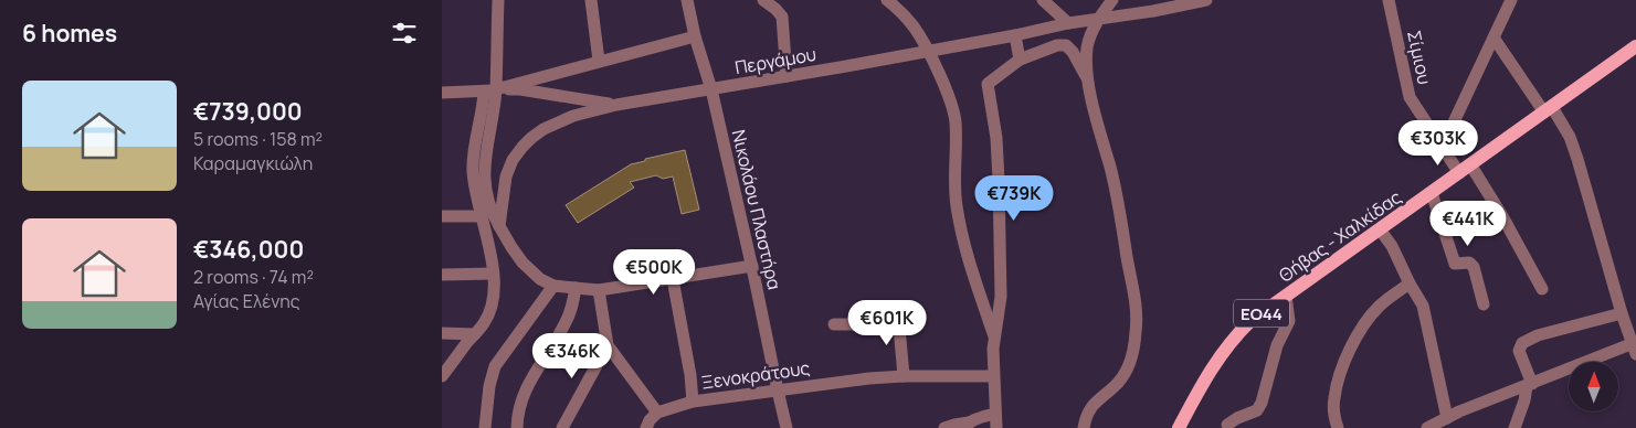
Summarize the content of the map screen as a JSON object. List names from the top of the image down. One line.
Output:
{"streets":{"main road":["Θήβας - Χαλκίδας","ΕΟ44"],"street":["Σίμιου","Περγάμου","Νικολάου Πλαστήρα","Ξενοκράτους"]},"crossings":[["Σίμιου","Θήβας - Χαλκίδας"],["Περγάμου","Νικολάου Πλαστήρα"],["Νικολάου Πλαστήρα","Ξενοκράτους"]],"north":"top","page":{"heading":"6 homes","list":[{"name":"€739,000","note":"5 rooms · 158 m² · Καραμαγκιώλη"},{"name":"€346,000","note":"2 rooms · 74 m² · Αγίας Ελένης"}],"price":["€303K","€739K","€441K","€500K","€601K","€346K"]}}
